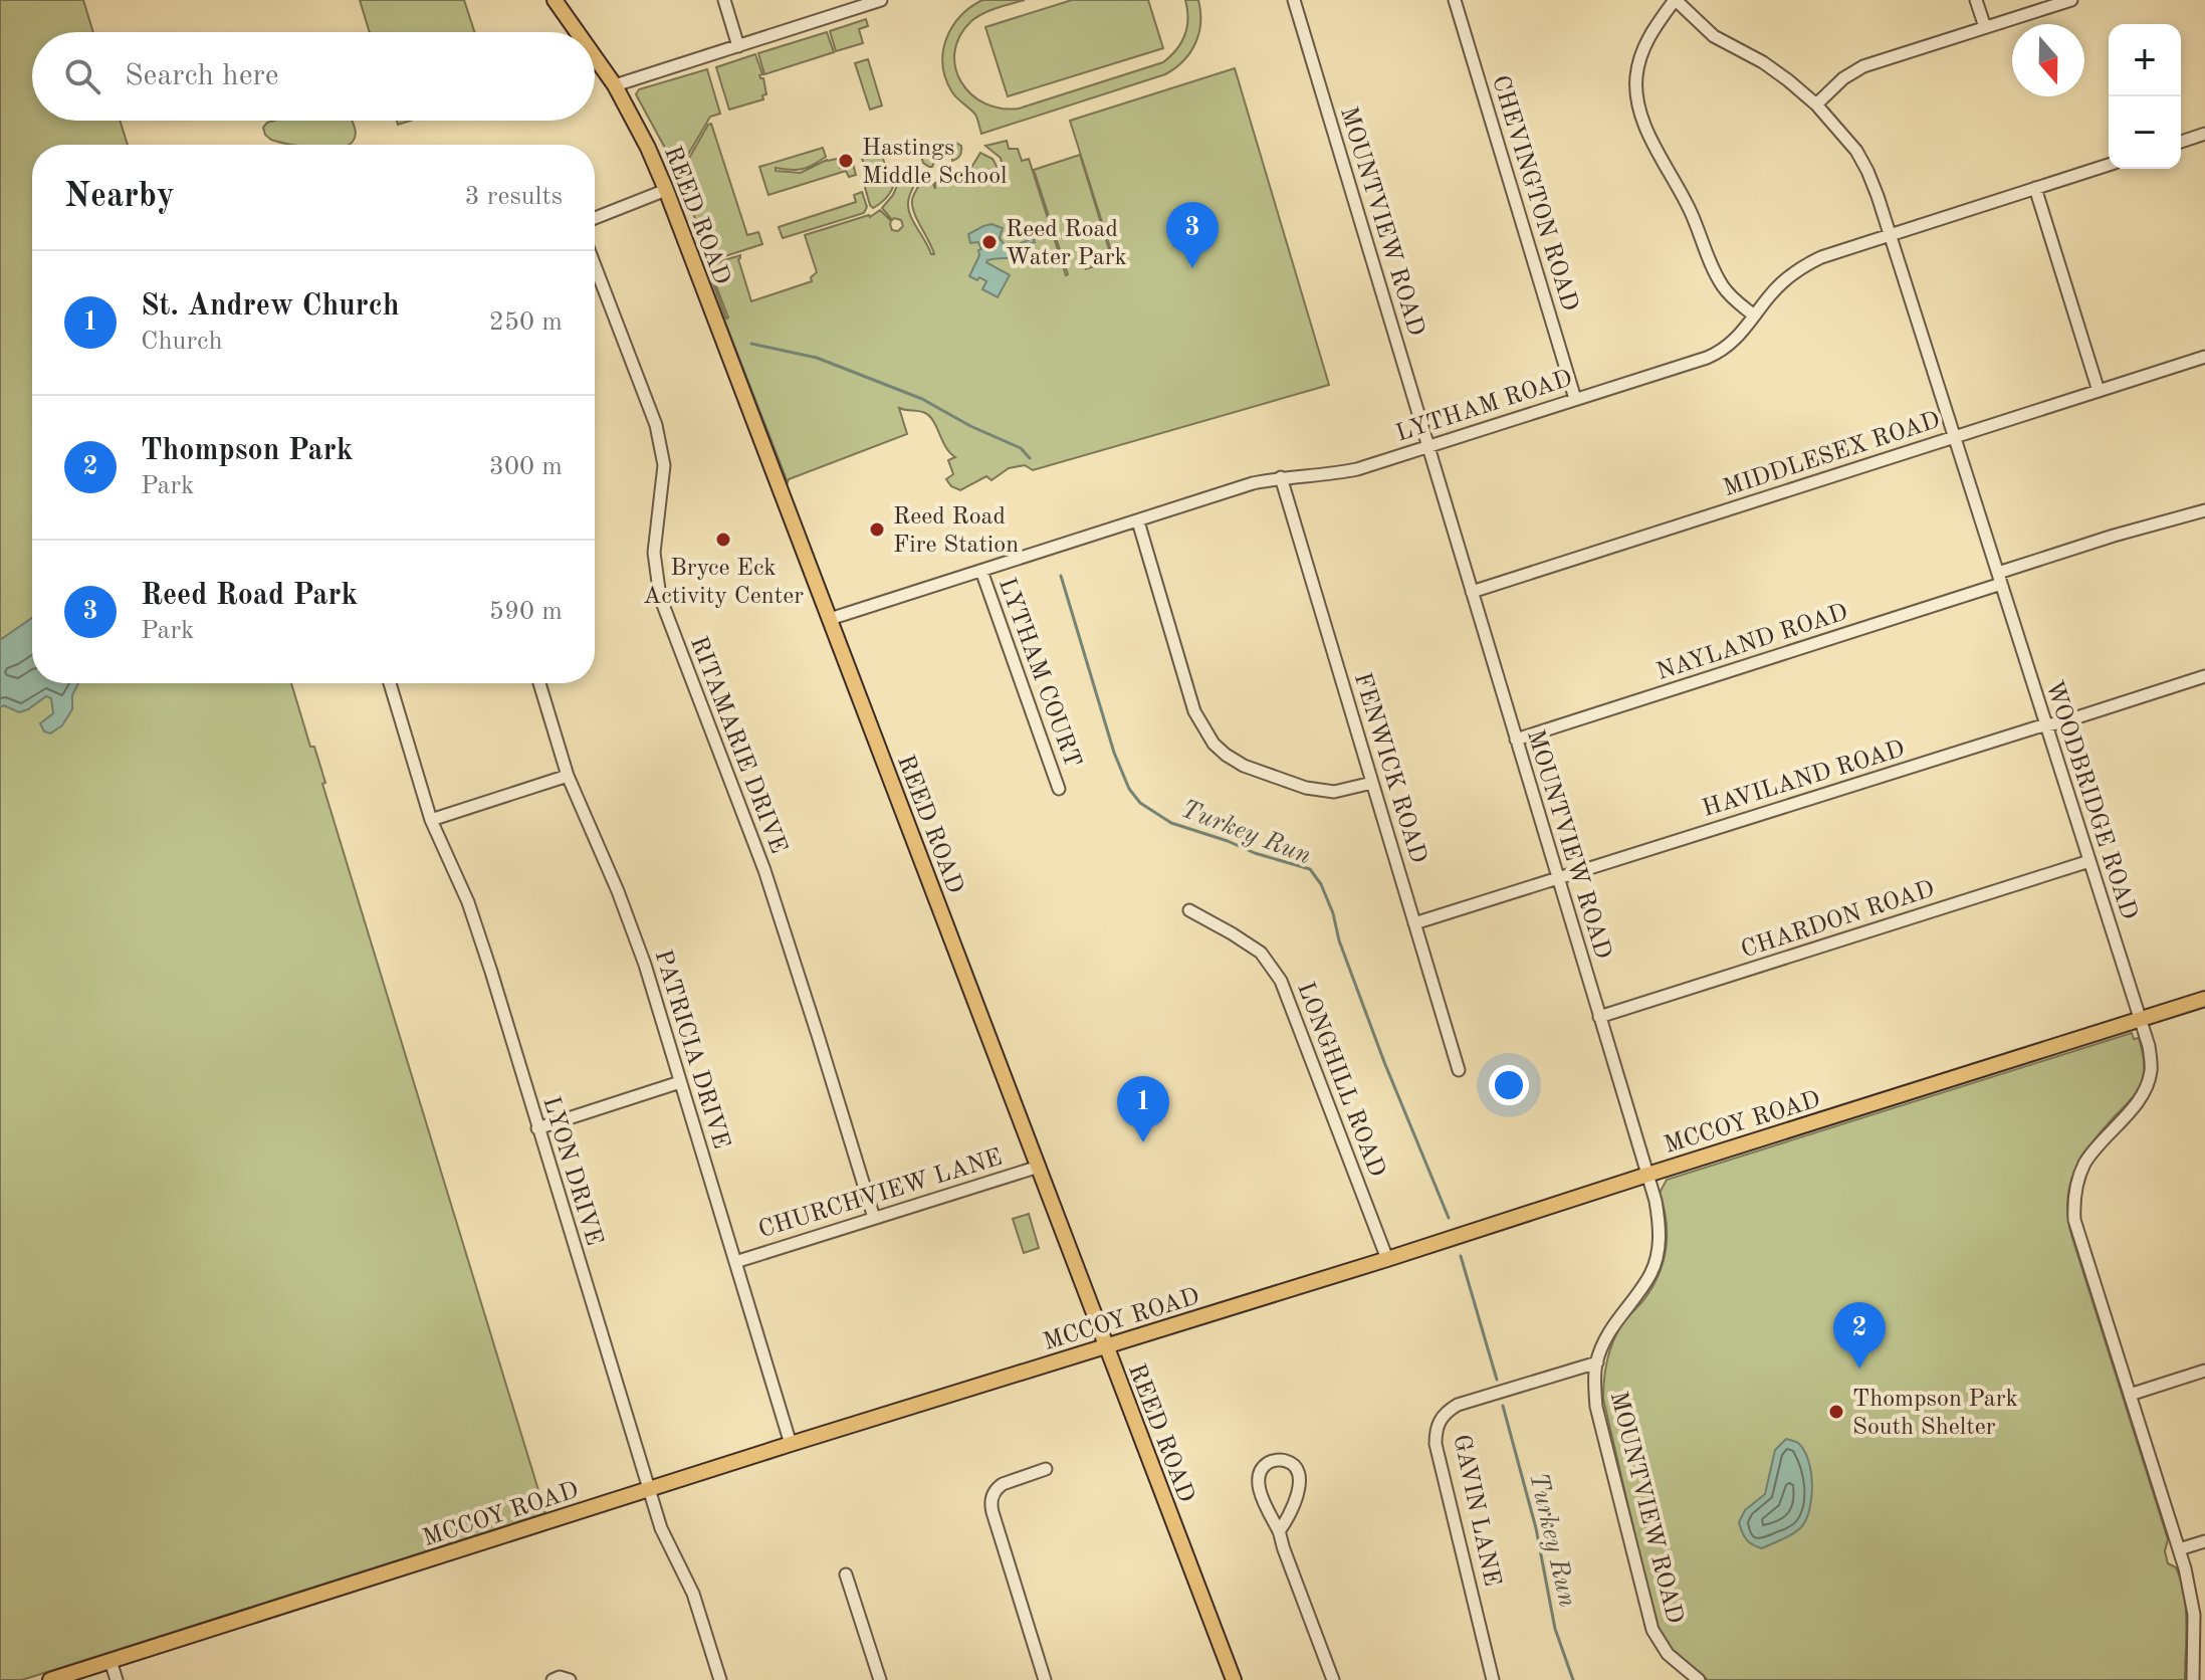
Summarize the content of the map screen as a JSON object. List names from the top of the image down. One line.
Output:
{"streets":{"main road":["REED ROAD","MCCOY ROAD"],"street":["CHEVINGTON ROAD","MOUNTVIEW ROAD","LYTHAM ROAD","MIDDLESEX ROAD","NAYLAND ROAD","LYTHAM COURT","RITAMARIE DRIVE","FENWICK ROAD","HAVILAND ROAD","WOODBRIDGE ROAD","CHARDON ROAD","PATRICIA DRIVE","LONGHILL ROAD","LYON DRIVE","CHURCHVIEW LANE","GAVIN LANE"]},"crossings":[["CHEVINGTON ROAD","LYTHAM ROAD"],["REED ROAD","LYTHAM ROAD"],["REED ROAD","MCCOY ROAD"],["REED ROAD","CHURCHVIEW LANE"],["MOUNTVIEW ROAD","LYTHAM ROAD"],["MOUNTVIEW ROAD","MIDDLESEX ROAD"],["MOUNTVIEW ROAD","NAYLAND ROAD"],["MOUNTVIEW ROAD","HAVILAND ROAD"],["MOUNTVIEW ROAD","CHARDON ROAD"],["MOUNTVIEW ROAD","MCCOY ROAD"],["MOUNTVIEW ROAD","GAVIN LANE"],["LYTHAM ROAD","LYTHAM COURT"],["LYTHAM ROAD","FENWICK ROAD"],["LYTHAM ROAD","WOODBRIDGE ROAD"],["MIDDLESEX ROAD","WOODBRIDGE ROAD"],["NAYLAND ROAD","WOODBRIDGE ROAD"],["RITAMARIE DRIVE","CHURCHVIEW LANE"],["FENWICK ROAD","HAVILAND ROAD"],["HAVILAND ROAD","WOODBRIDGE ROAD"],["WOODBRIDGE ROAD","CHARDON ROAD"],["WOODBRIDGE ROAD","MCCOY ROAD"],["PATRICIA DRIVE","MCCOY ROAD"],["PATRICIA DRIVE","CHURCHVIEW LANE"],["LONGHILL ROAD","MCCOY ROAD"],["MCCOY ROAD","LYON DRIVE"]],"water":["Turkey Run"],"places":["Hastings Middle School","Reed Road Water Park","Reed Road Fire Station","Bryce Eck Activity Center","Thompson Park South Shelter"],"north":"bottom","page":{"map_buttons":["+","−"],"search":"Search here","heading":["Nearby","3 results"],"pins":["3","1","2"],"list":[{"mark":"1","name":"St. Andrew Church","note":"Church","value":"250 m"},{"mark":"2","name":"Thompson Park","note":"Park","value":"300 m"},{"mark":"3","name":"Reed Road Park","note":"Park","value":"590 m"}]}}
